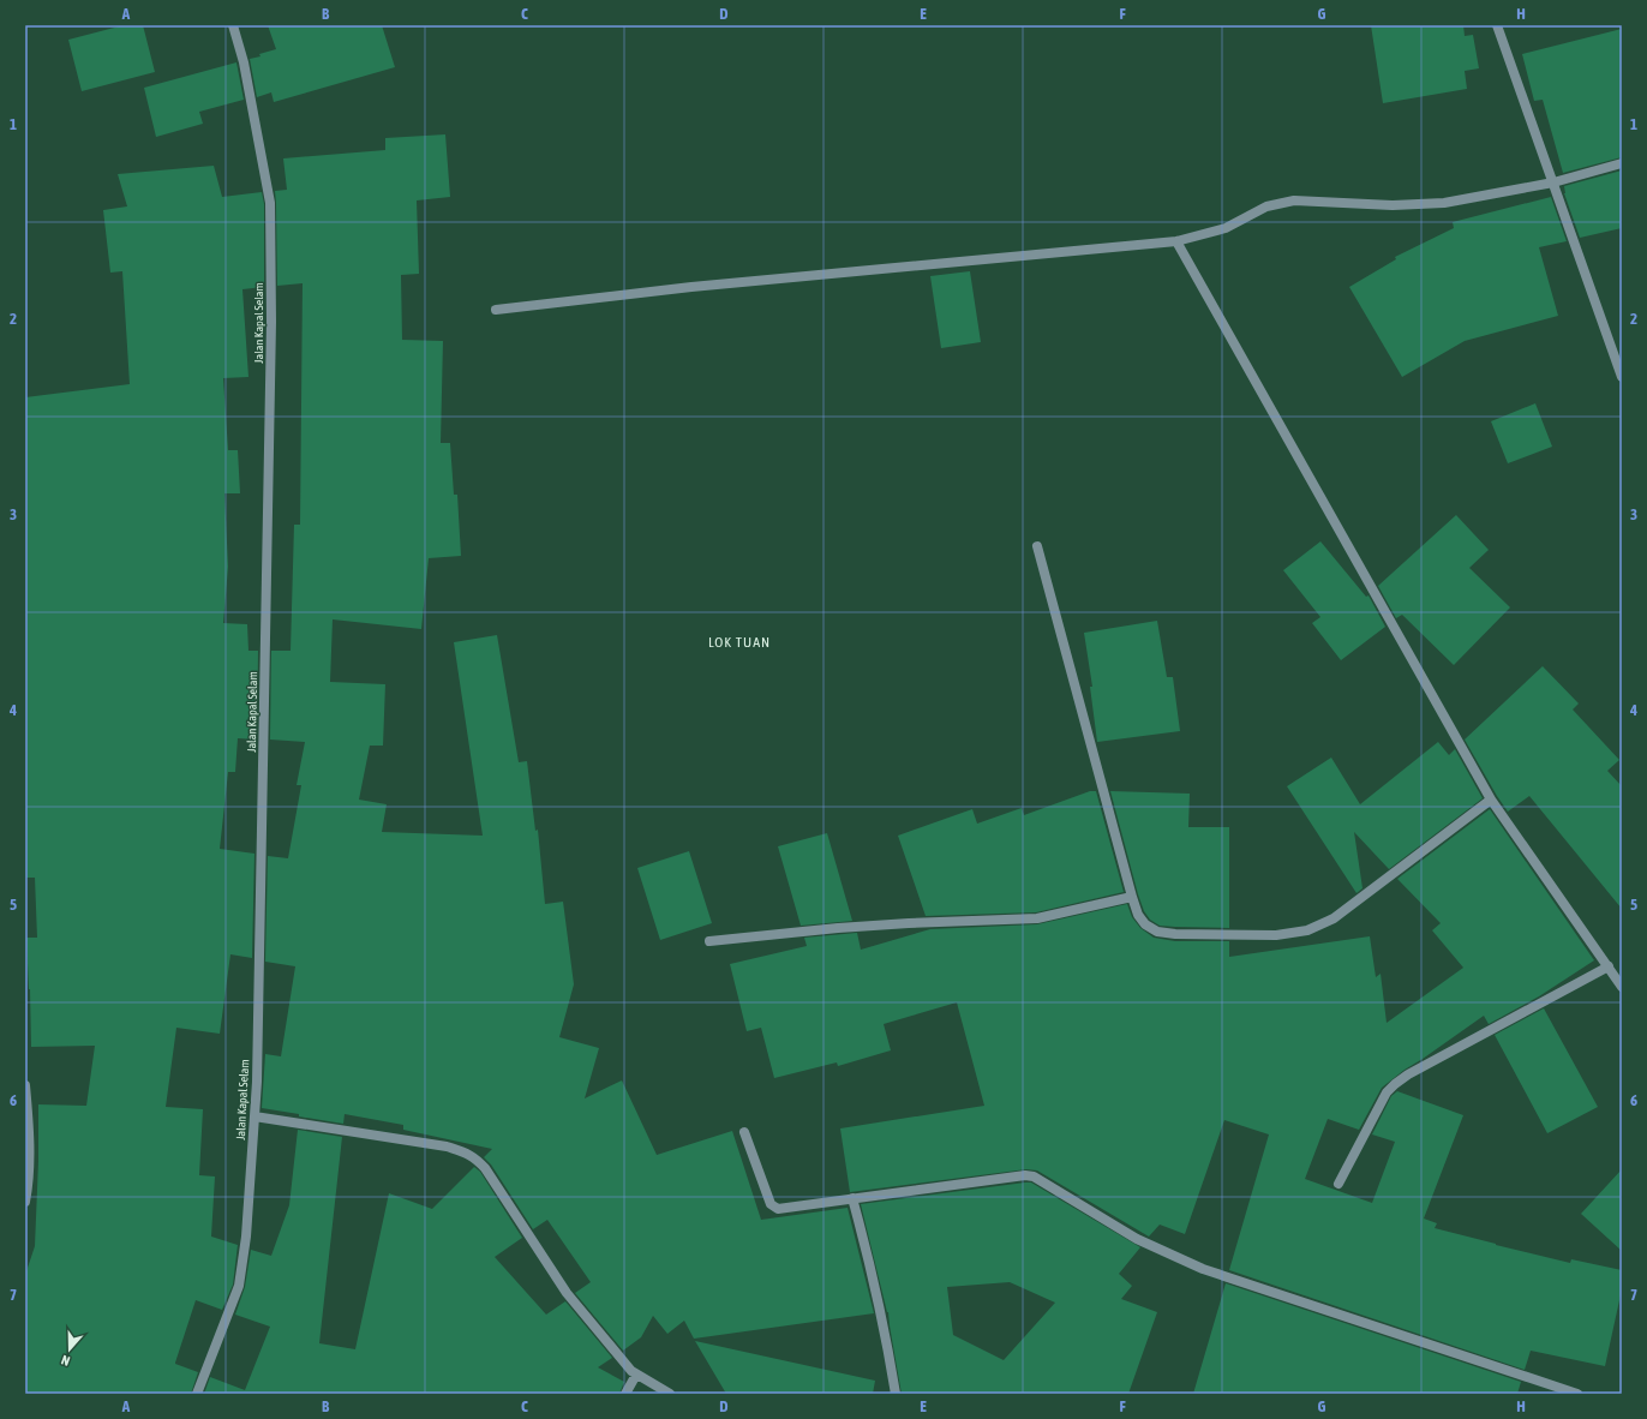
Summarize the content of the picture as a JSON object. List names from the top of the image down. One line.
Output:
{"streets":{"street":["Jalan Kapal Selam"]},"districts":["LOK TUAN"],"north":"bottom","grid":{"columns":["A","B","C","D","E","F","G","H"],"rows":["1","2","3","4","5","6","7"]}}
